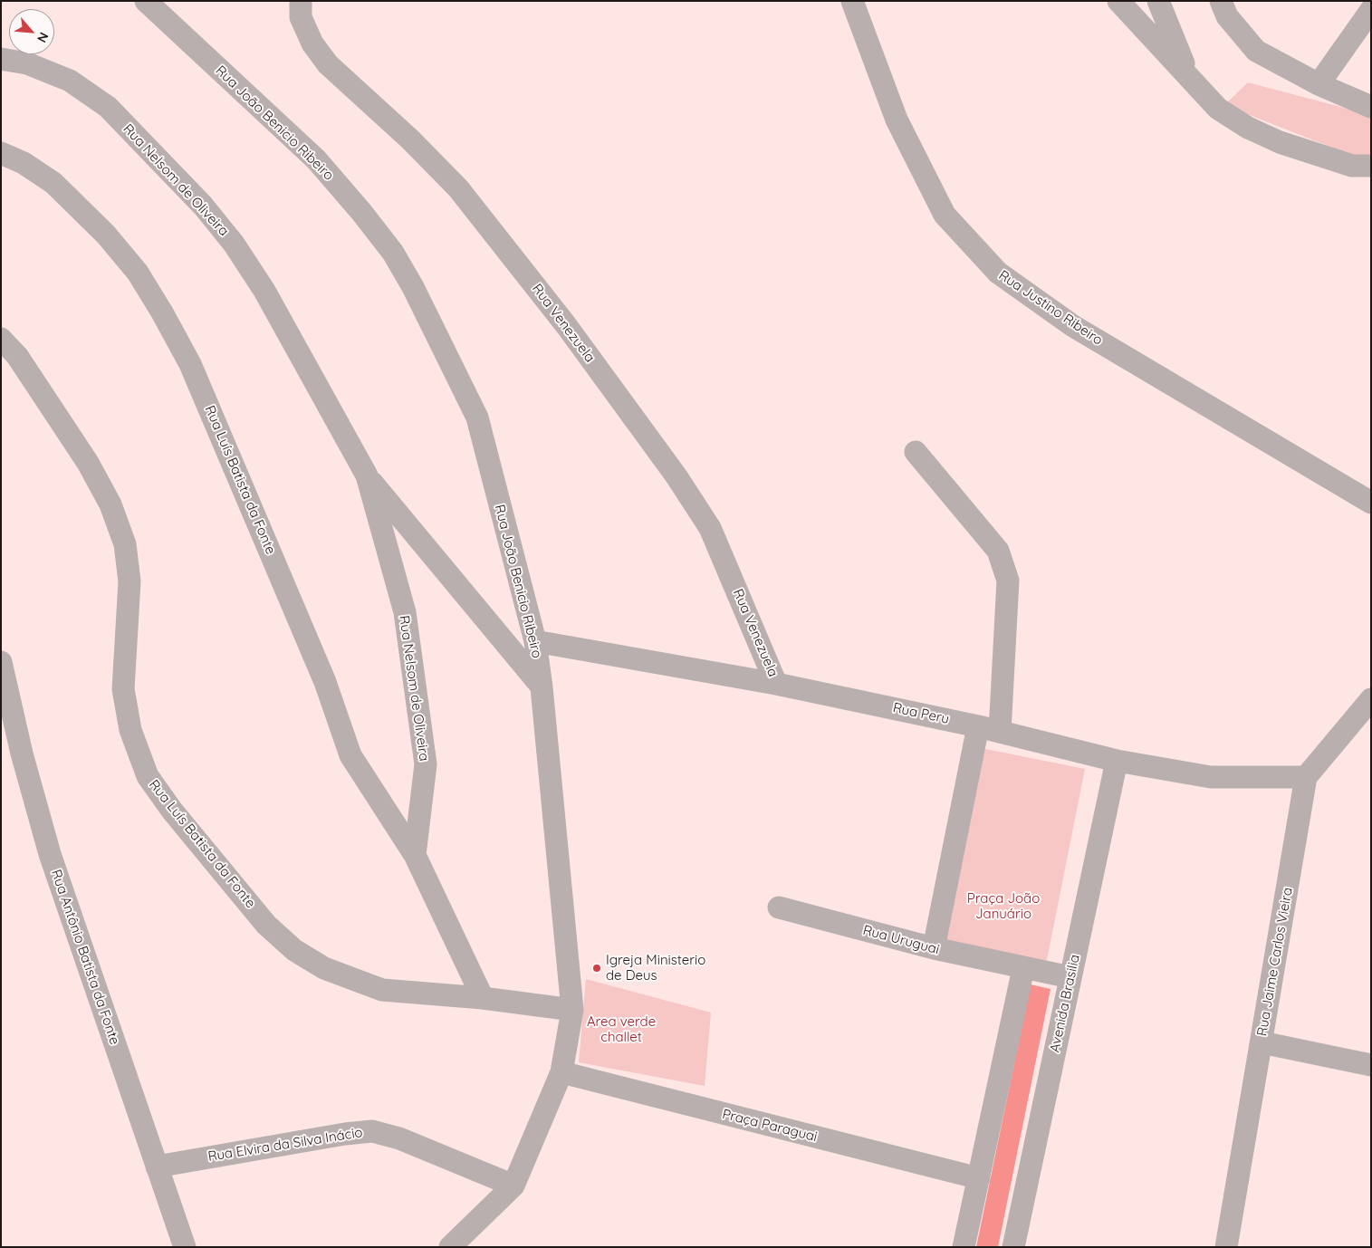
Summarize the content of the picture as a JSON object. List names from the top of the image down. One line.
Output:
{"streets":{"street":["Rua João Benicio Ribeiro","Rua Nelsom de Oliveira","Rua Justino Ribeiro","Rua Venezuela","Rua Luís Batista da Fonte","Rua Peru","Rua Uruguai","Rua Antônio Batista da Fonte","Rua Jaime Carlos Vieira","Avenida Brasilia","Praça Paraguai","Rua Elvira da Silva Inácio"]},"crossings":[["Rua João Benicio Ribeiro","Rua Nelsom de Oliveira"],["Rua João Benicio Ribeiro","Rua Luís Batista da Fonte"],["Rua João Benicio Ribeiro","Rua Peru"],["Rua João Benicio Ribeiro","Praça Paraguai"],["Rua João Benicio Ribeiro","Rua Elvira da Silva Inácio"],["Rua Nelsom de Oliveira","Rua Luís Batista da Fonte"],["Rua Venezuela","Rua Peru"],["Rua Peru","Rua Jaime Carlos Vieira"],["Rua Peru","Avenida Brasilia"],["Rua Uruguai","Avenida Brasilia"],["Rua Antônio Batista da Fonte","Rua Elvira da Silva Inácio"]],"parks":["Praça João Januário","Area verde challet"],"places":["Igreja Ministerio de Deus"],"north":"bottom right"}
